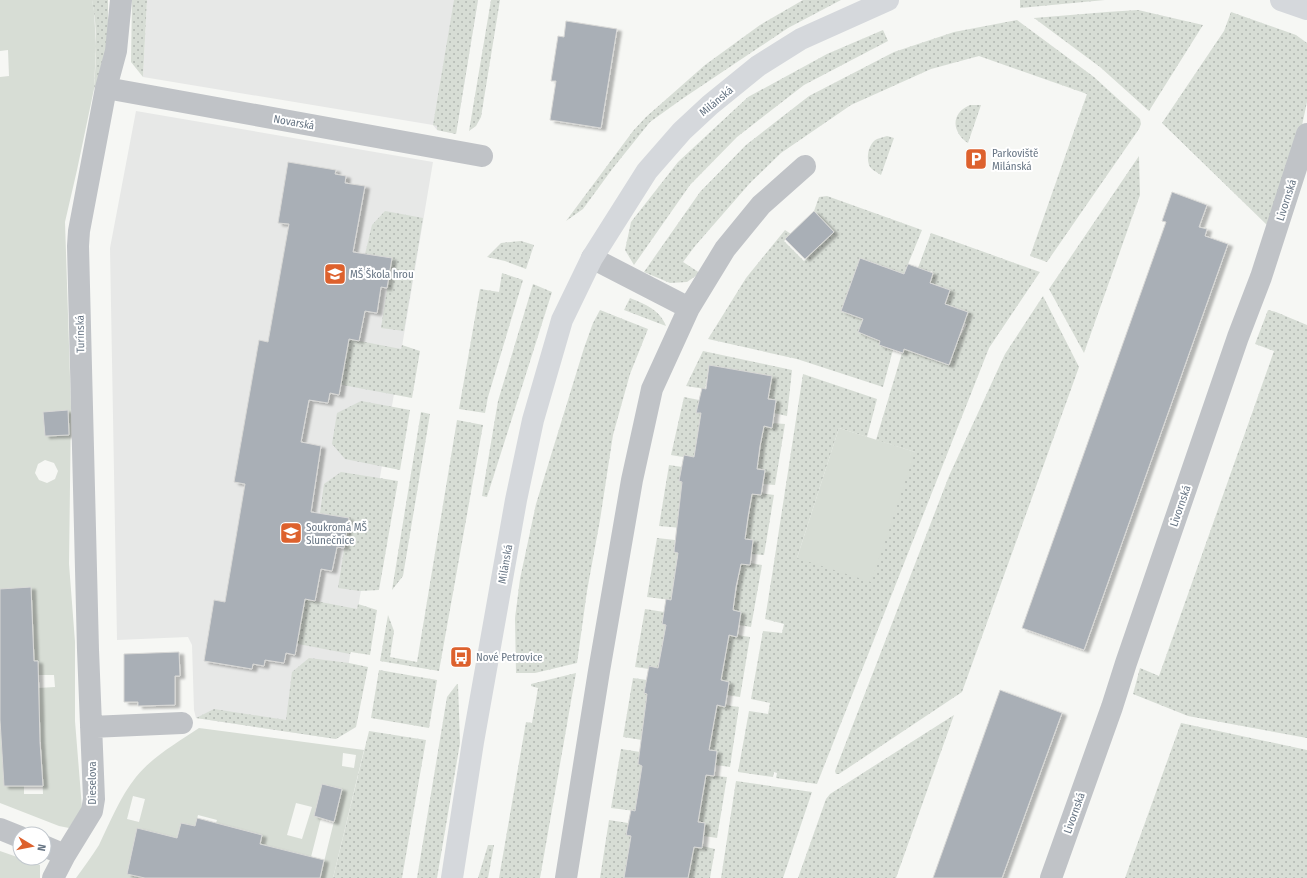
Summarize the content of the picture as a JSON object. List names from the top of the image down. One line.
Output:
{"streets":{"street":["Milánská","Novarská","Livornská","Turínská","Dieselova"]},"crossings":[["Novarská","Turínská"],["Turínská","Dieselova"]],"places":{"parking":["Parkoviště Milánská"],"school or university":["MŠ Škola hrou","Soukromá MŠ Slunečnice"],"bus stop":["Nové Petrovice"]},"north":"right"}
